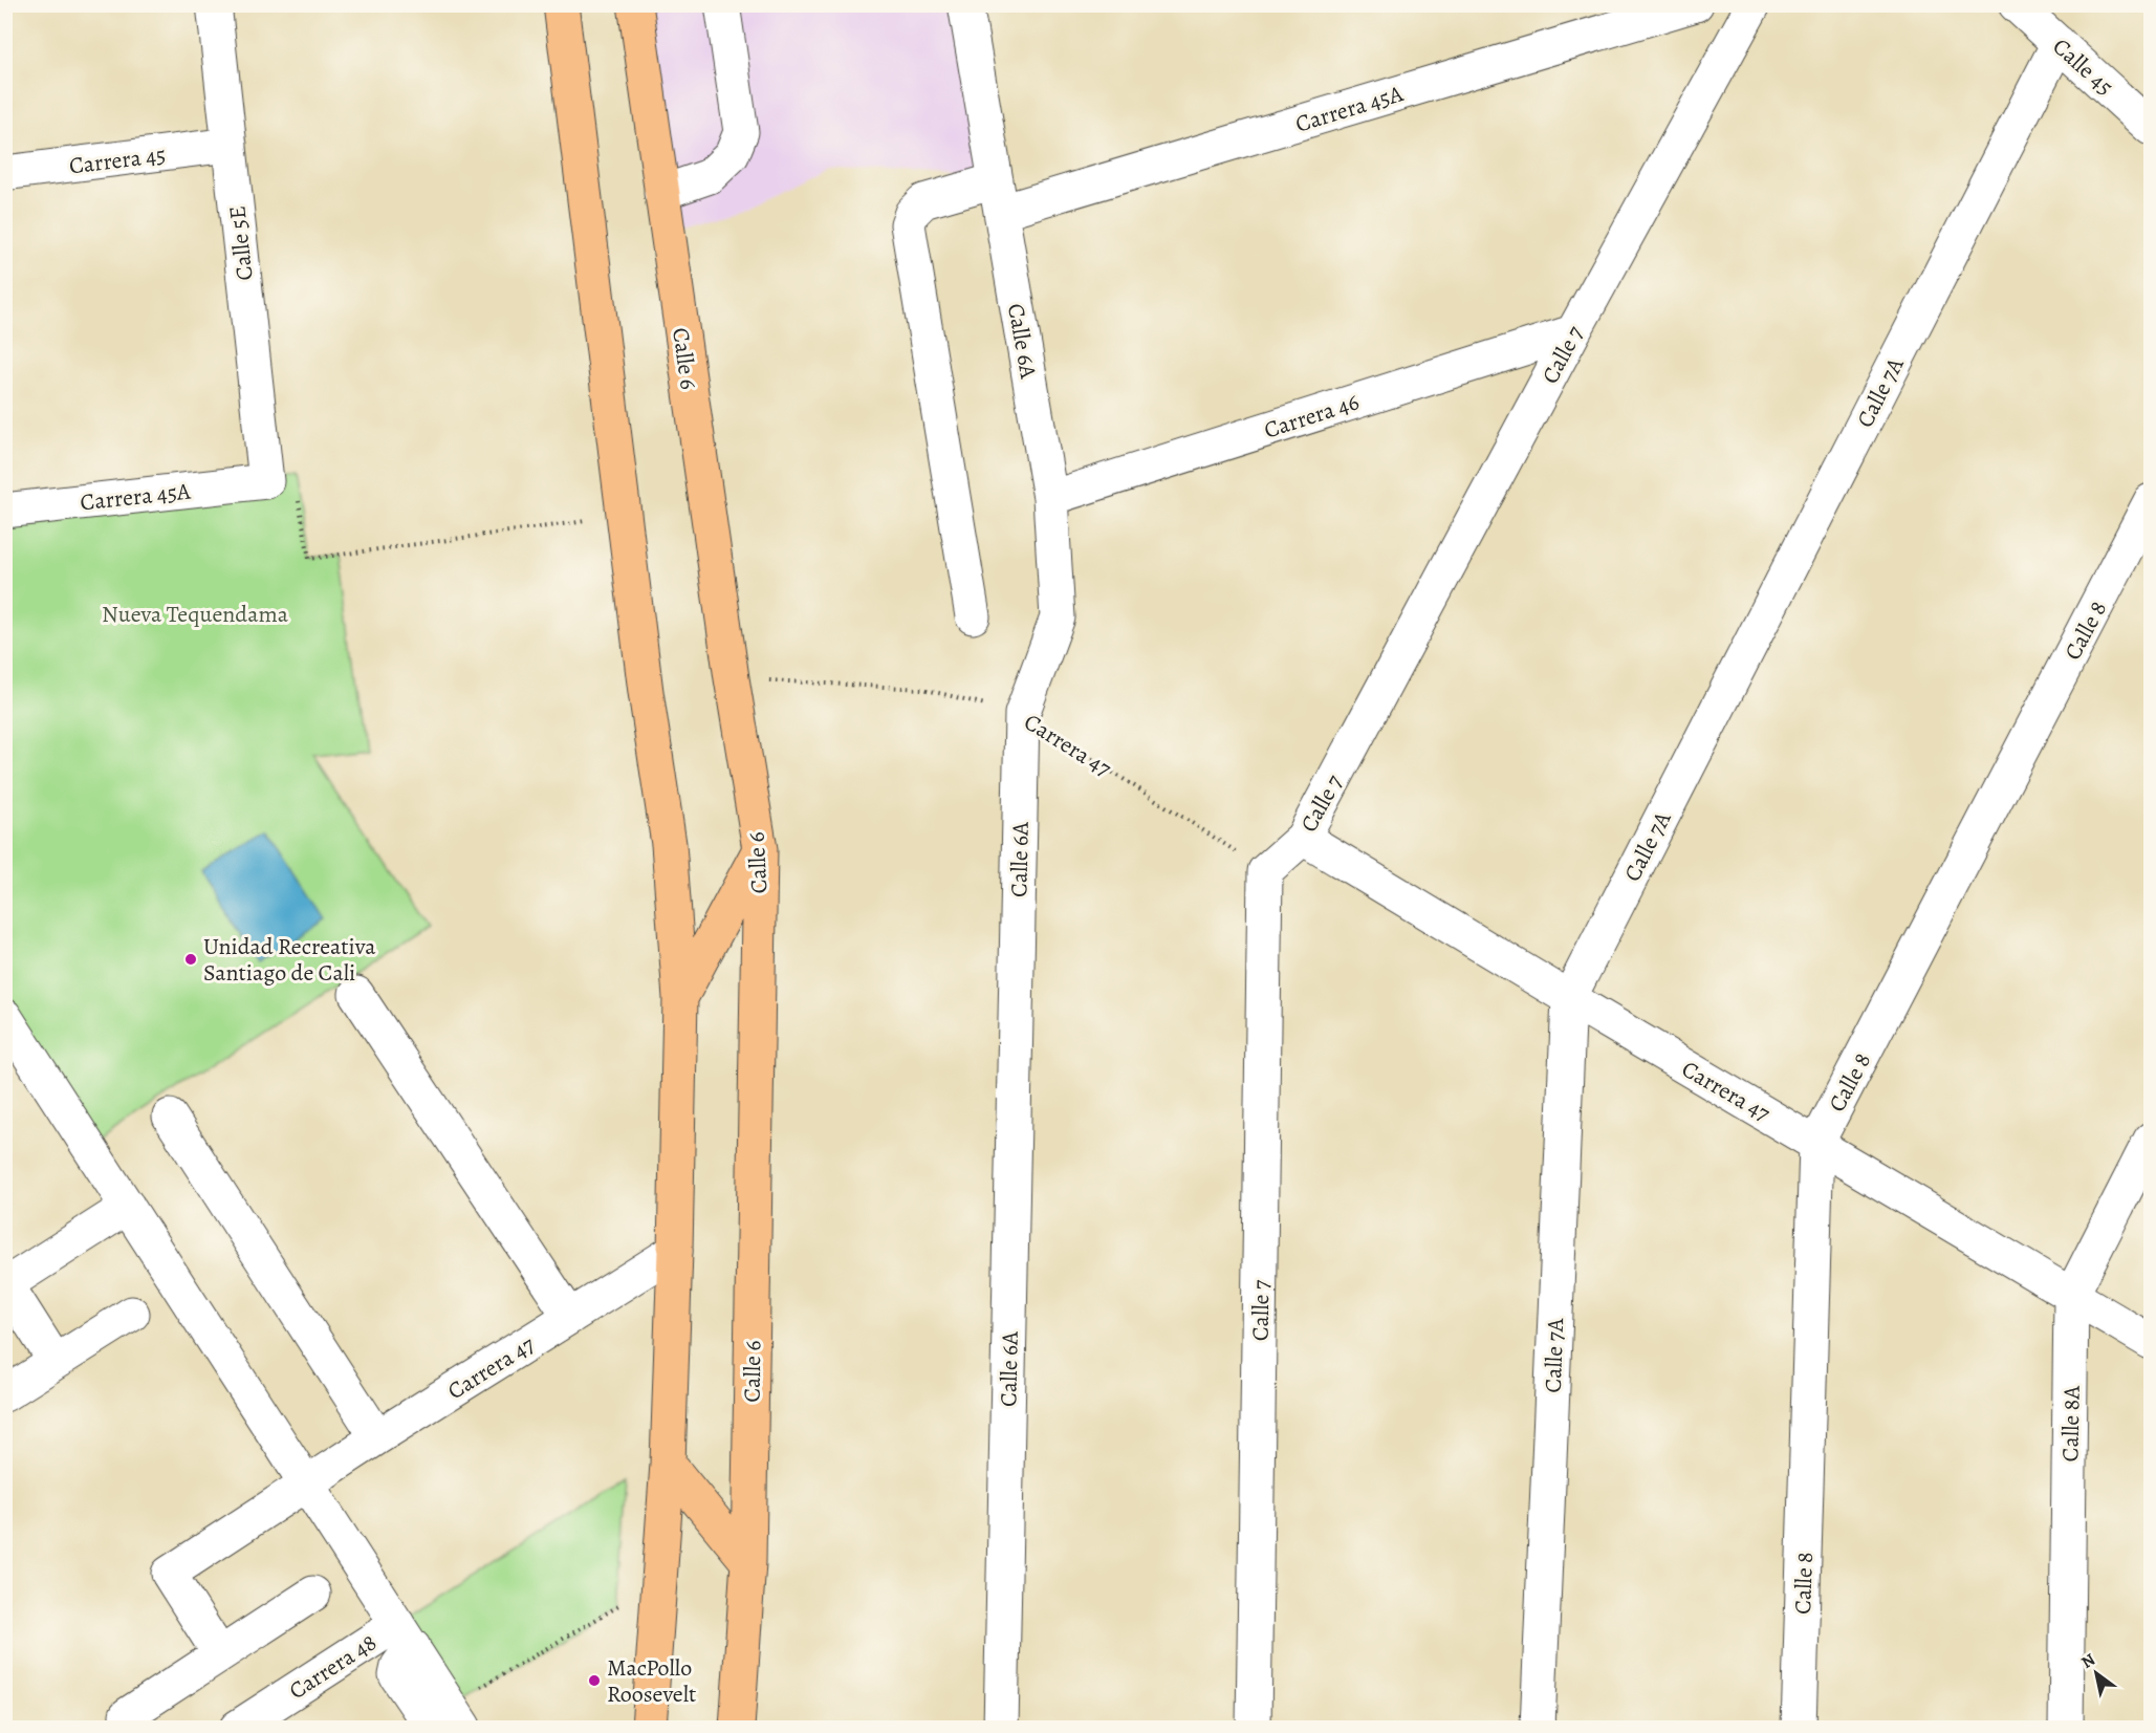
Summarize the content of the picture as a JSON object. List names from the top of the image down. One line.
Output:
{"streets":{"main road":["Calle 6"],"street":["Calle 45","Carrera 45A","Carrera 45","Calle 5E","Calle 6A","Calle 7","Calle 7A","Carrera 46","Calle 8","Carrera 47","Calle 8A","Carrera 48"]},"crossings":[["Calle 45","Calle 7A"],["Carrera 45A","Calle 5E"],["Carrera 45A","Calle 6A"],["Carrera 45","Calle 5E"],["Calle 6A","Carrera 46"],["Calle 6A","Carrera 47"],["Calle 7","Carrera 46"],["Calle 7","Carrera 47"],["Calle 6","Carrera 47"],["Calle 7A","Carrera 47"],["Calle 8","Carrera 47"],["Carrera 47","Calle 8A"]],"parks":["Nueva Tequendama"],"places":["Unidad Recreativa Santiago de Cali","MacPollo Roosevelt"],"north":"top left"}
